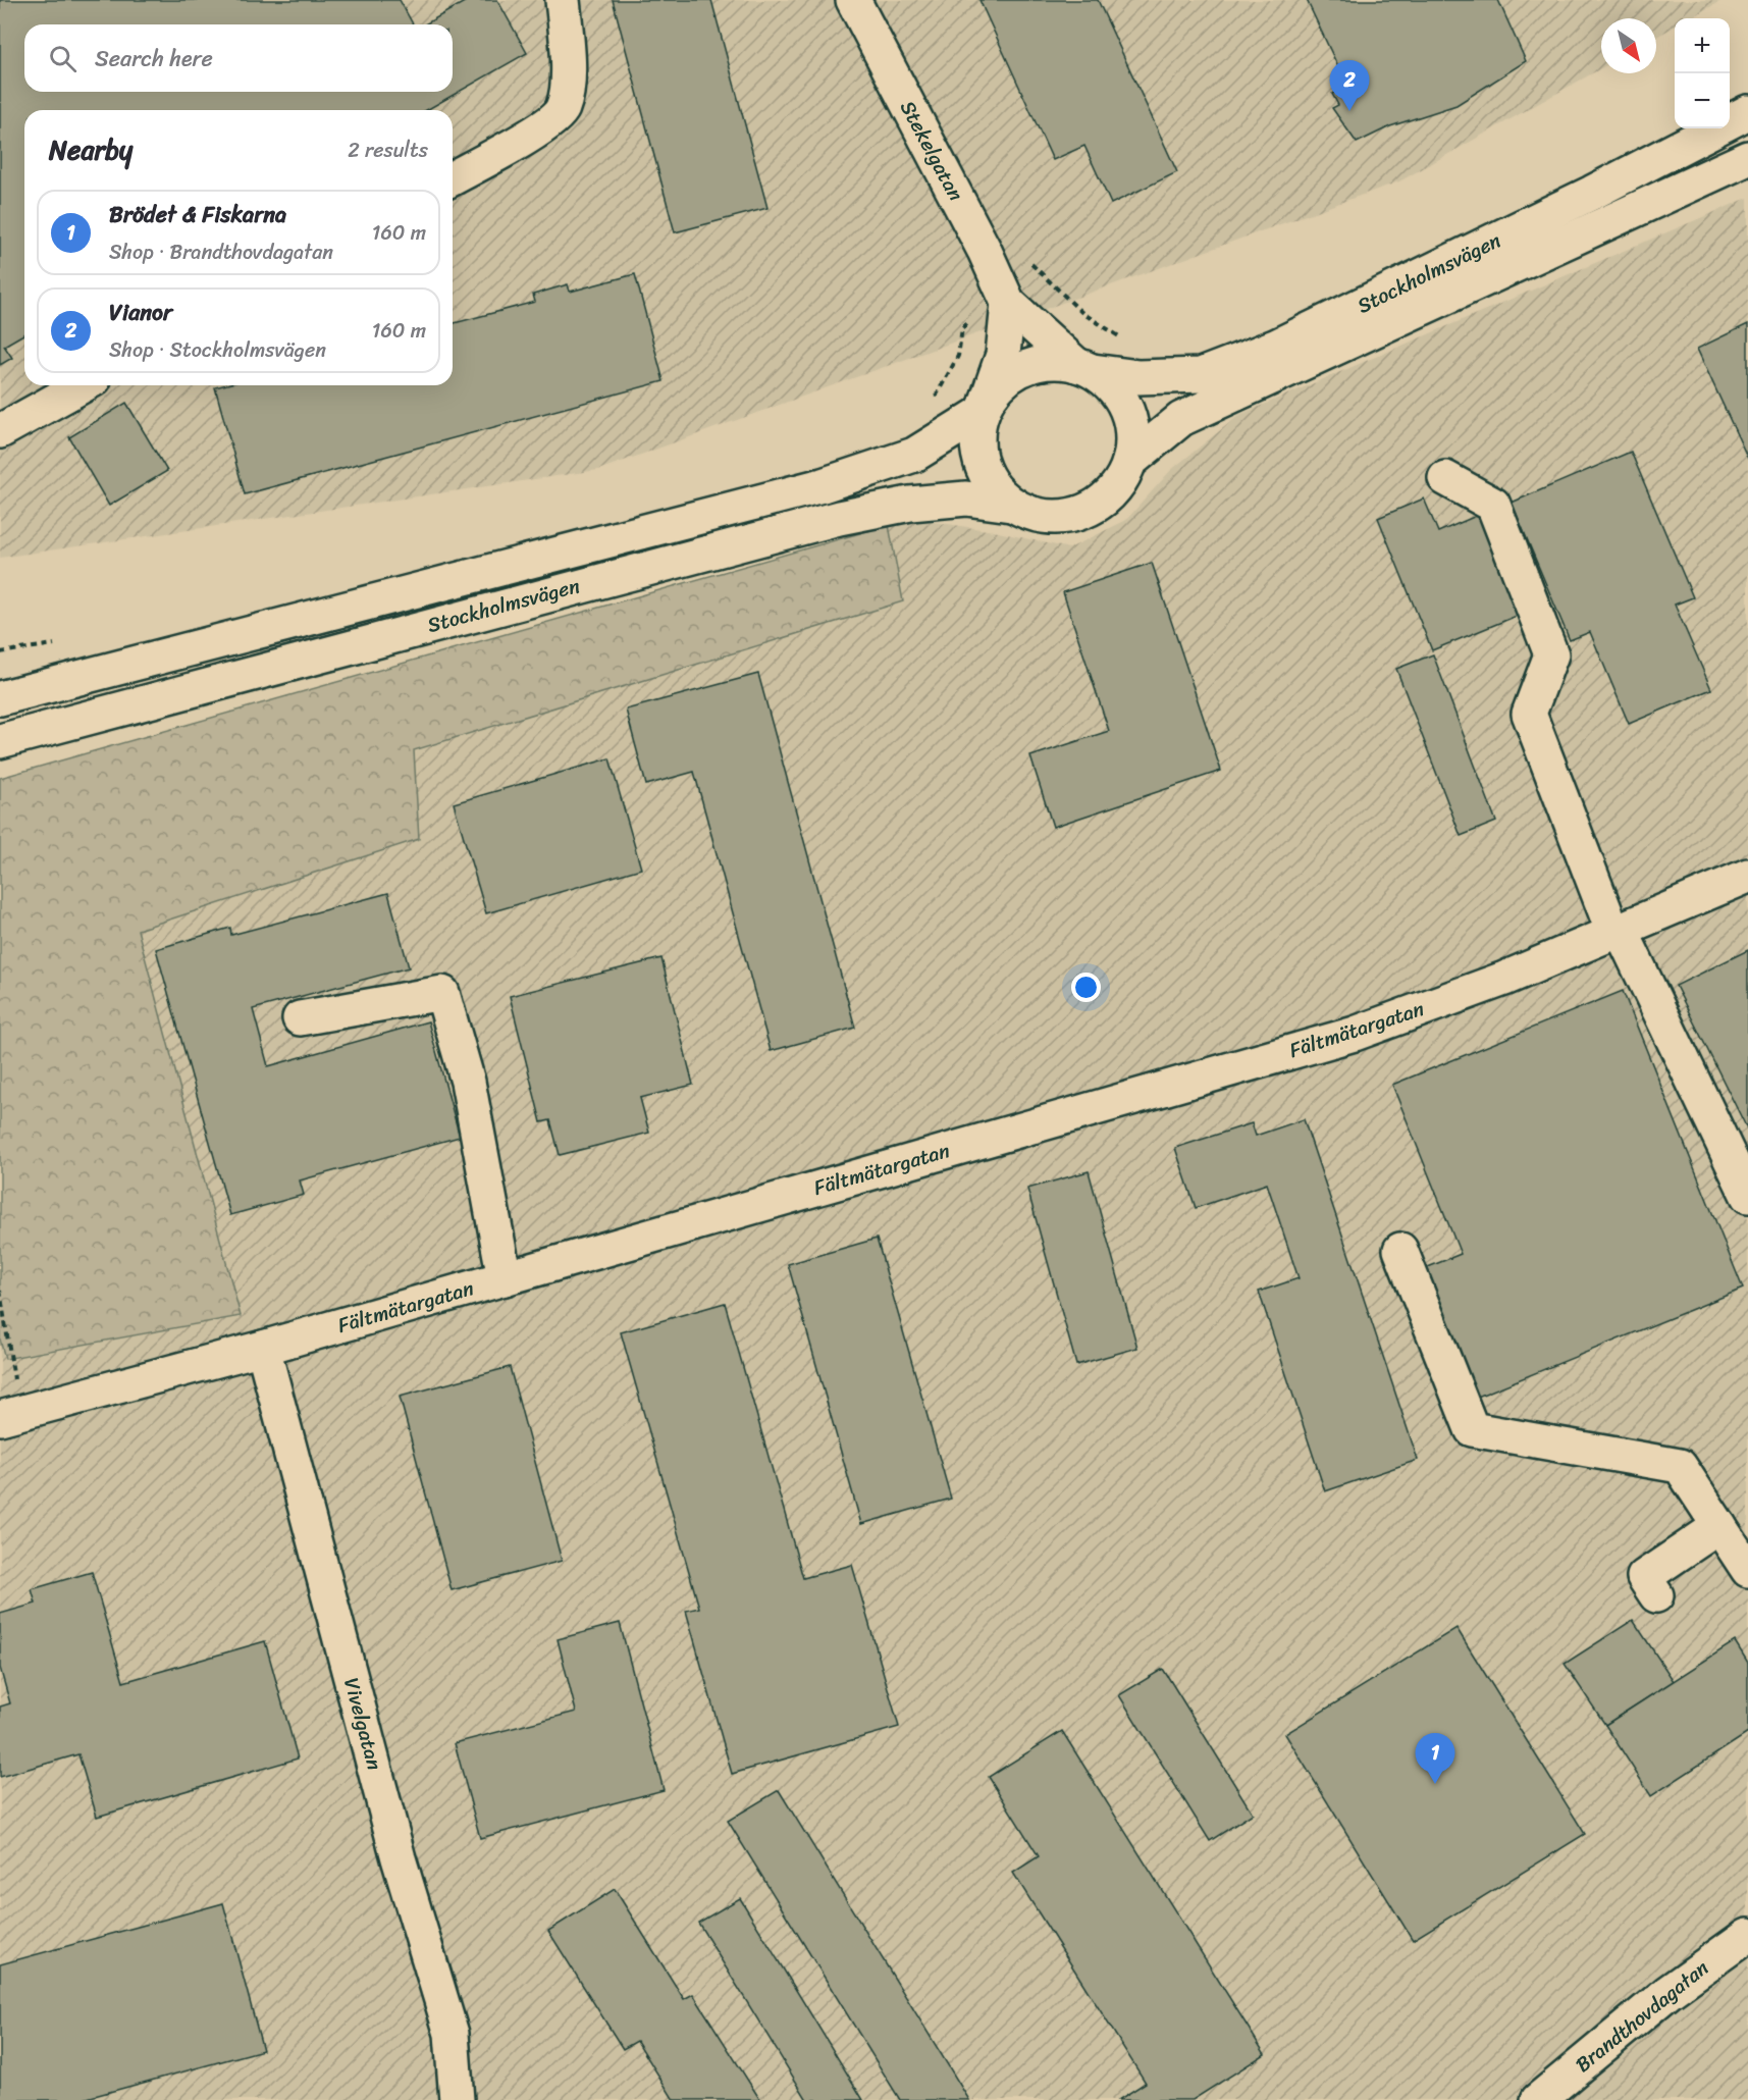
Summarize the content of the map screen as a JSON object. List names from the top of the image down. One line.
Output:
{"streets":{"main road":["Stekelgatan","Stockholmsvägen","Fältmätargatan","Vivelgatan","Brandthovdagatan"]},"crossings":[["Fältmätargatan","Vivelgatan"]],"north":"bottom right","page":{"map_buttons":["+","−"],"search":"Search here","pins":["2","1"],"heading":["Nearby","2 results"],"list":[{"mark":"1","name":"Brödet & Fiskarna","note":"Shop · Brandthovdagatan","value":"160 m"},{"mark":"2","name":"Vianor","note":"Shop · Stockholmsvägen","value":"160 m"}]}}
